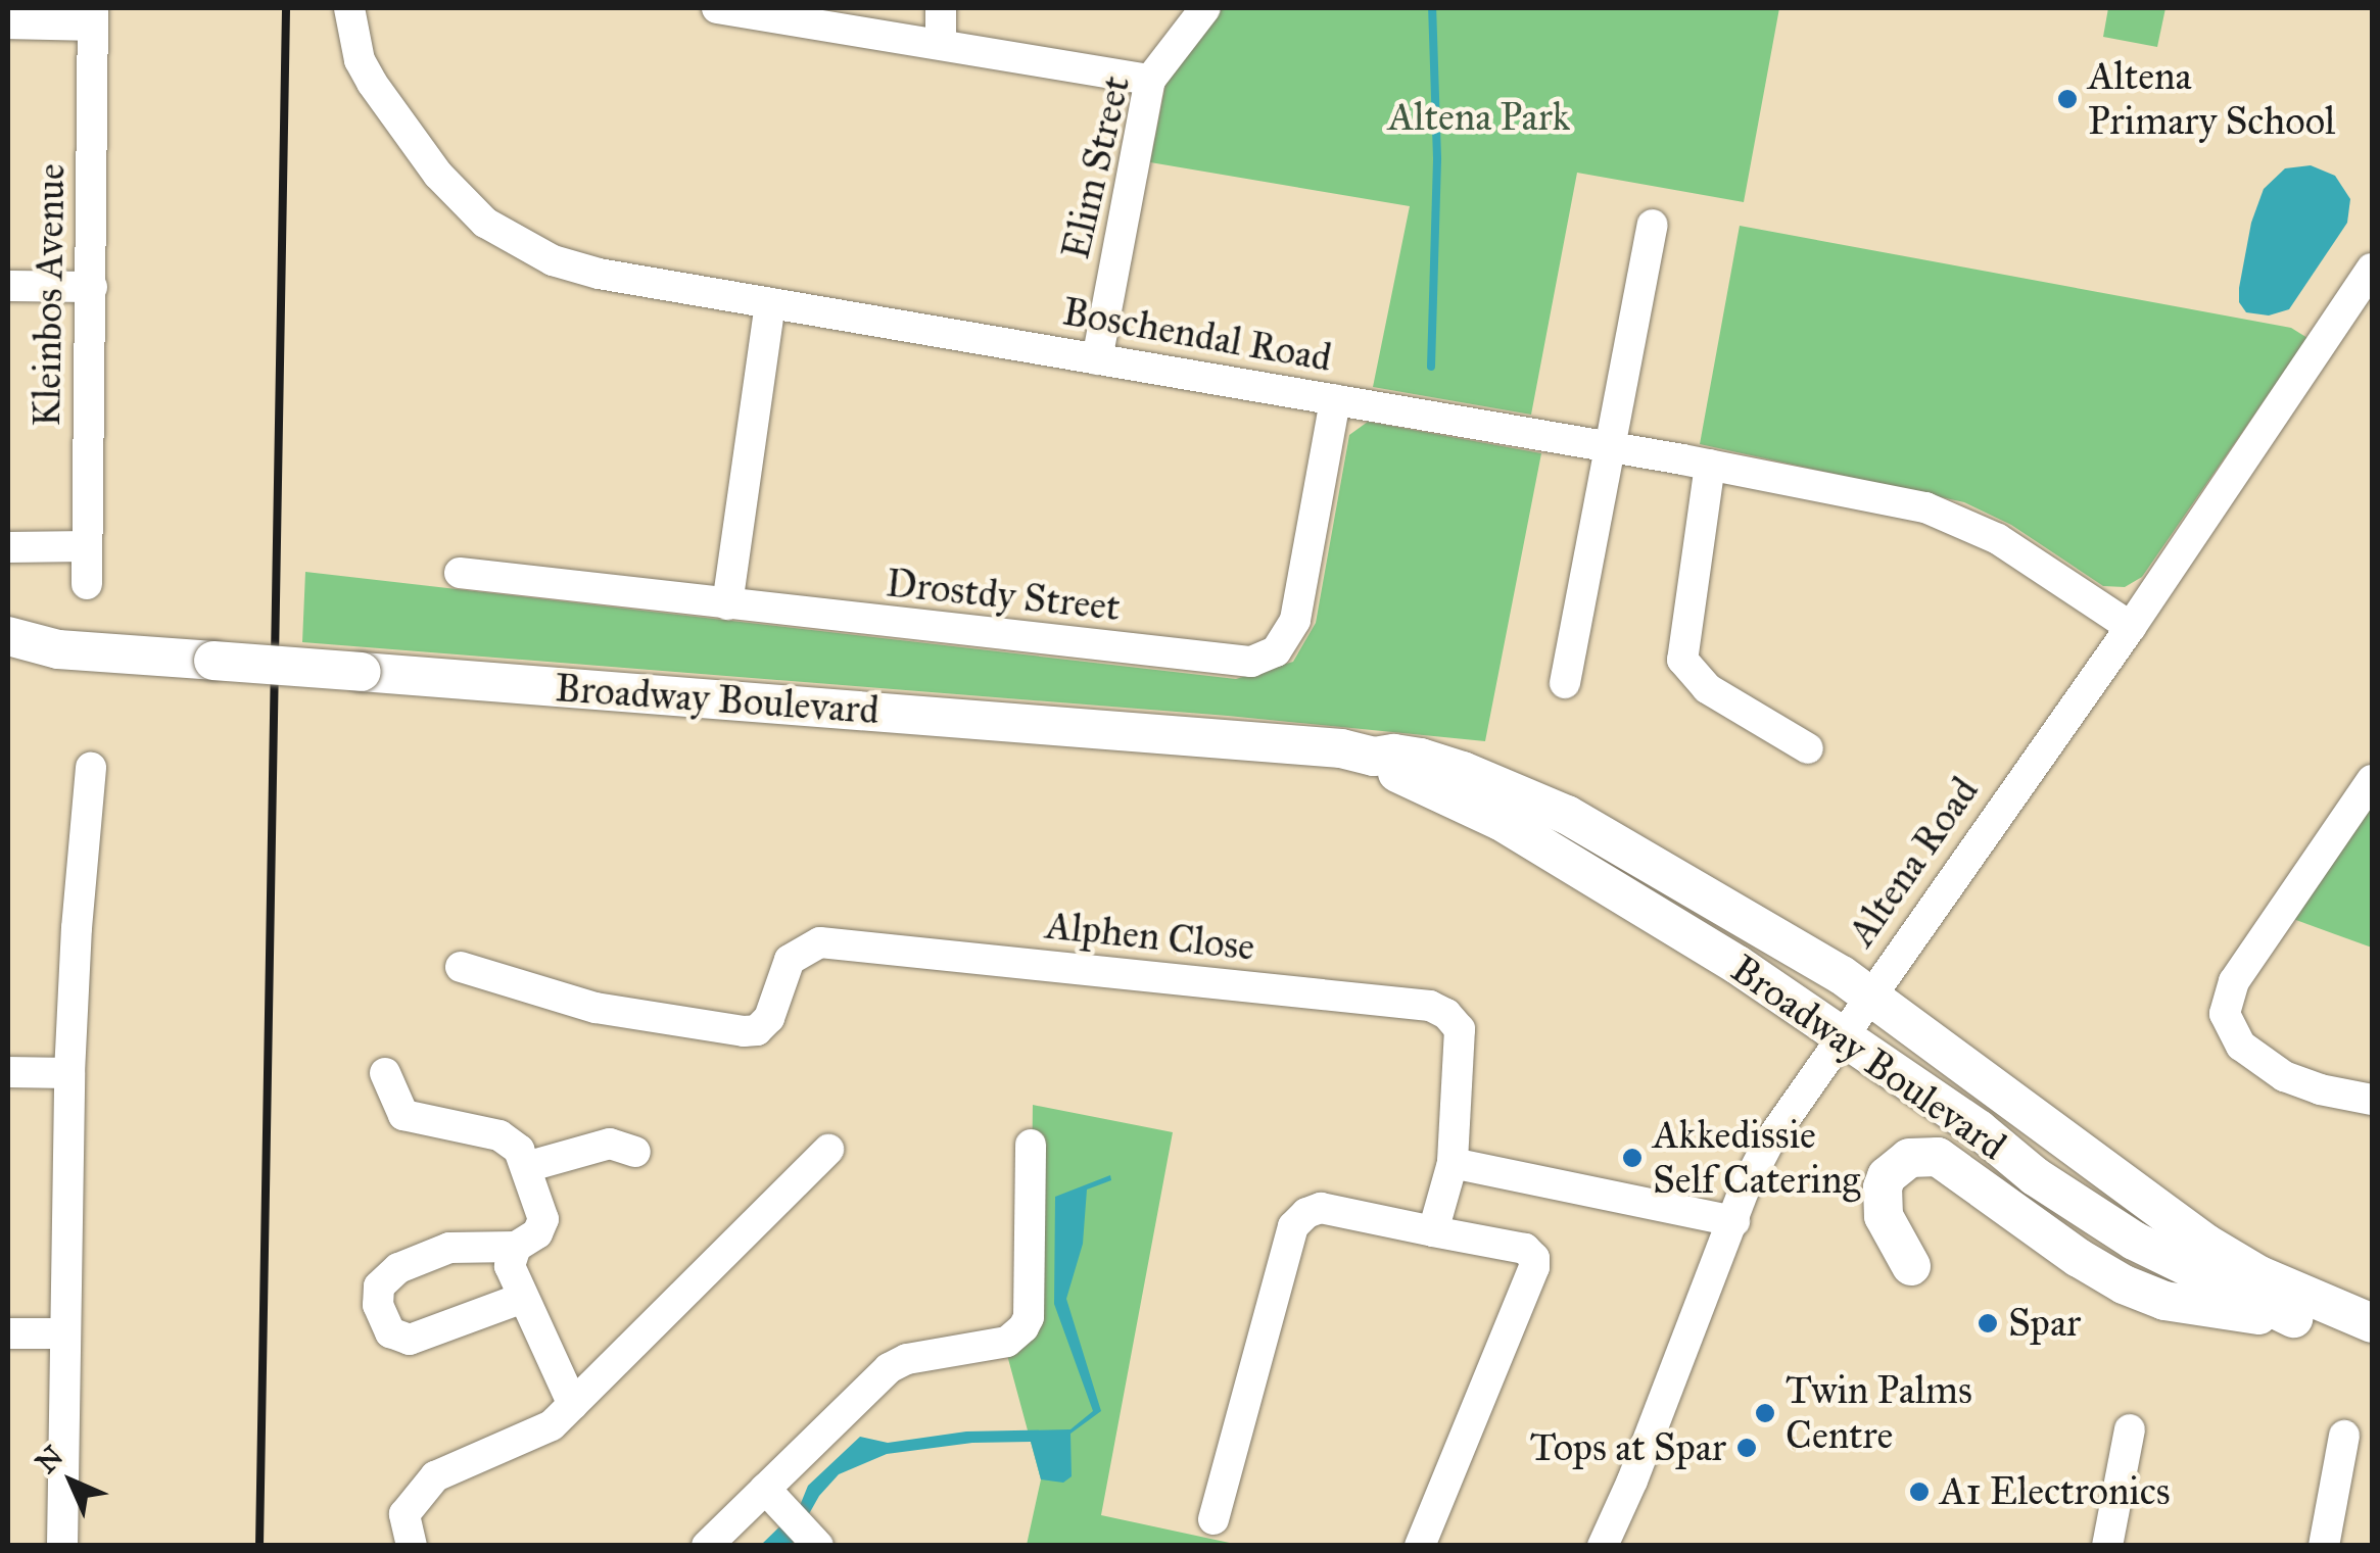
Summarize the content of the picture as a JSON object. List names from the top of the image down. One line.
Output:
{"streets":{"main road":["Broadway Boulevard"],"street":["Elim Street","Kleinbos Avenue","Boschendal Road","Drostdy Street","Altena Road","Alphen Close"]},"crossings":[["Elim Street","Boschendal Road"],["Boschendal Road","Drostdy Street"],["Boschendal Road","Altena Road"],["Broadway Boulevard","Altena Road"]],"parks":["Altena Park"],"places":["Altena Primary School","Akkedissie Self Catering","Spar","Twin Palms Centre","Tops at Spar","A1 Electronics"],"north":"top left"}
